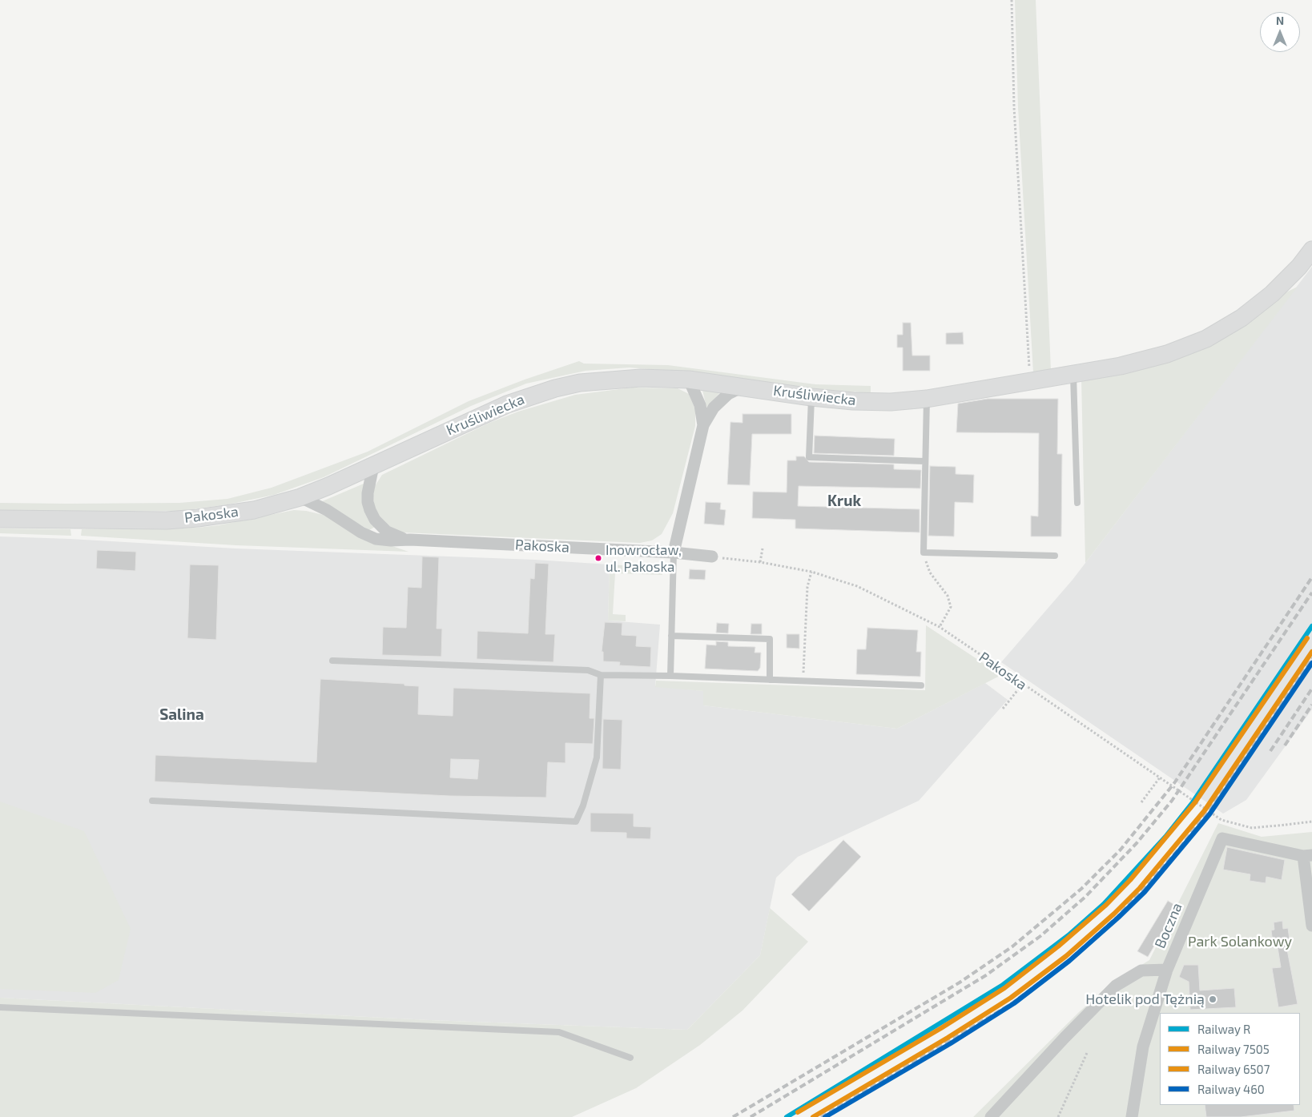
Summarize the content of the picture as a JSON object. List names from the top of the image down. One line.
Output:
{"streets":{"main road":["Kruśliwiecka","Pakoska"],"street":["Boczna"]},"crossings":[["Kruśliwiecka","Pakoska"]],"districts":["Kruk","Salina"],"parks":["Park Solankowy"],"places":["Inowrocław, ul. Pakoska","Hotelik pod Tężnią"],"lines":["rail line R","rail line 6507","rail line 7505","rail line 460"],"legend":["Railway R","Railway 7505","Railway 6507","Railway 460"],"north":"top"}
